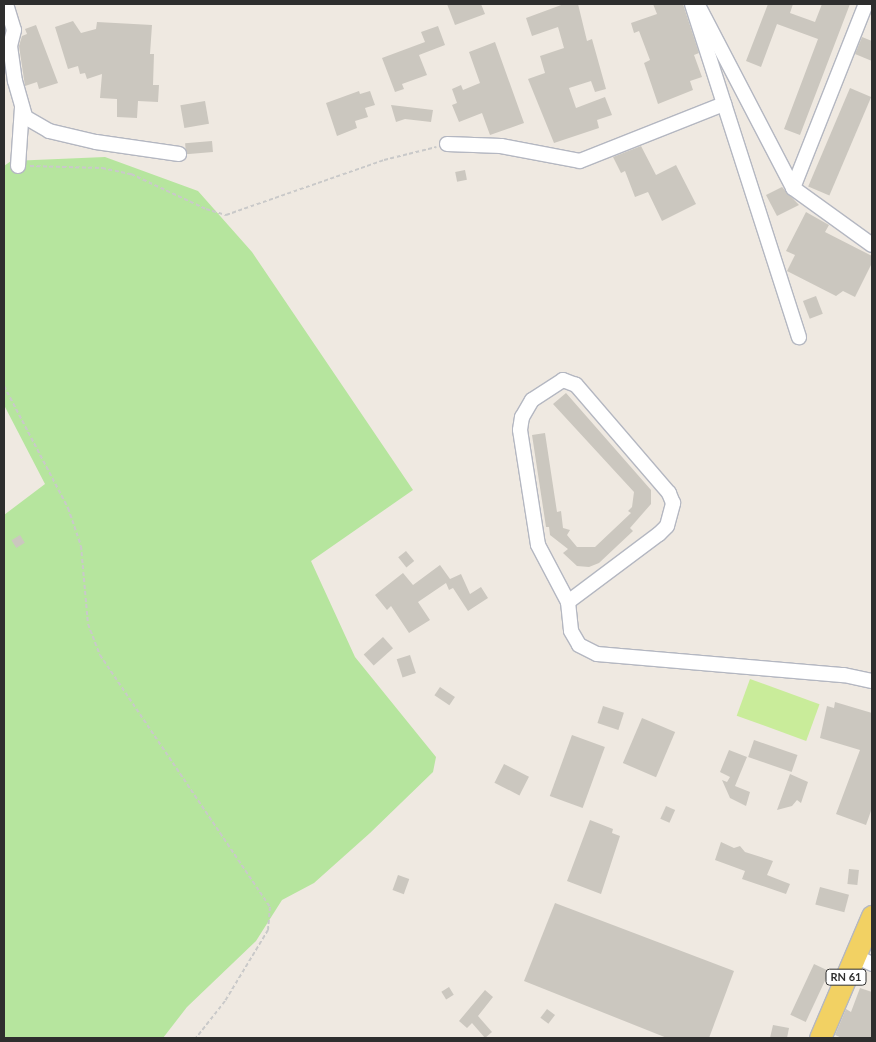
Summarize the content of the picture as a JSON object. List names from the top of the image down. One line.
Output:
{"streets":{"main road":["RN 61"]}}
